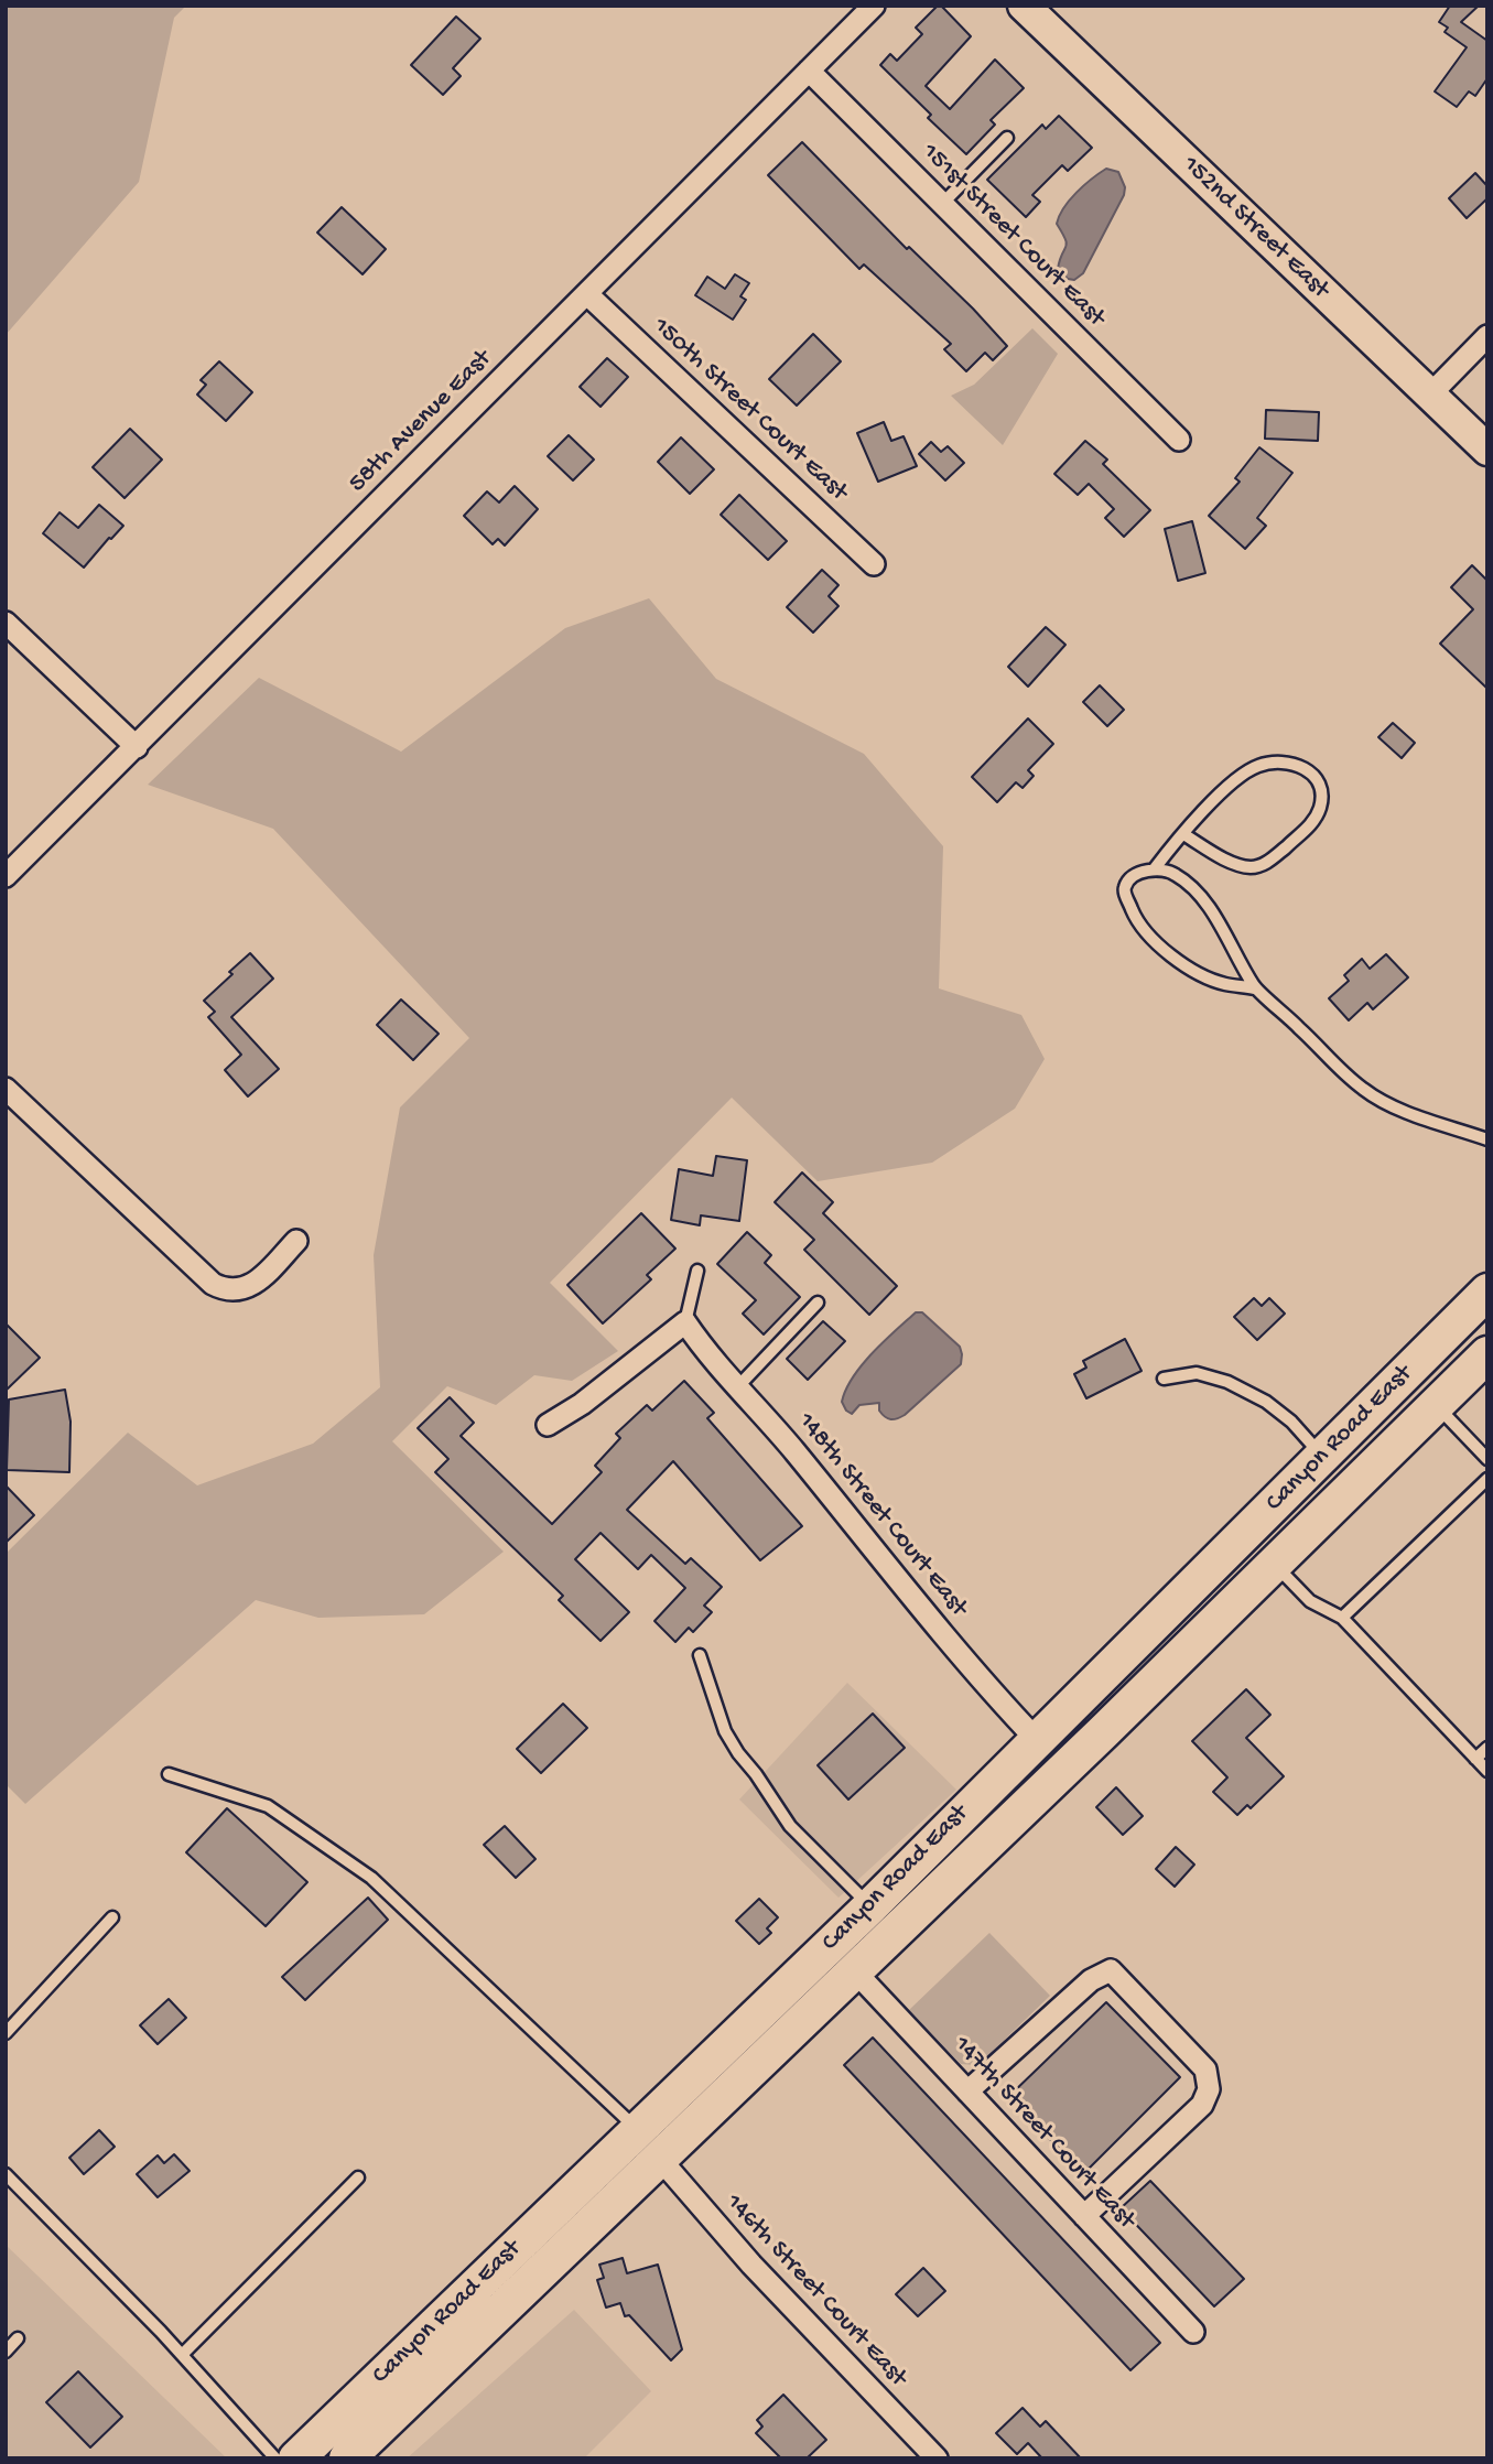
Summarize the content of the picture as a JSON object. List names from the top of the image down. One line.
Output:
{"streets":{"main road":["Canyon Road East"],"street":["152nd Street East","151st Street Court East","150th Street Court East","58th Avenue East","148th Street Court East","147th Street Court East","146th Street Court East"]},"crossings":[["151st Street Court East","58th Avenue East"],["150th Street Court East","58th Avenue East"],["Canyon Road East","148th Street Court East"],["Canyon Road East","147th Street Court East"],["Canyon Road East","146th Street Court East"]]}
